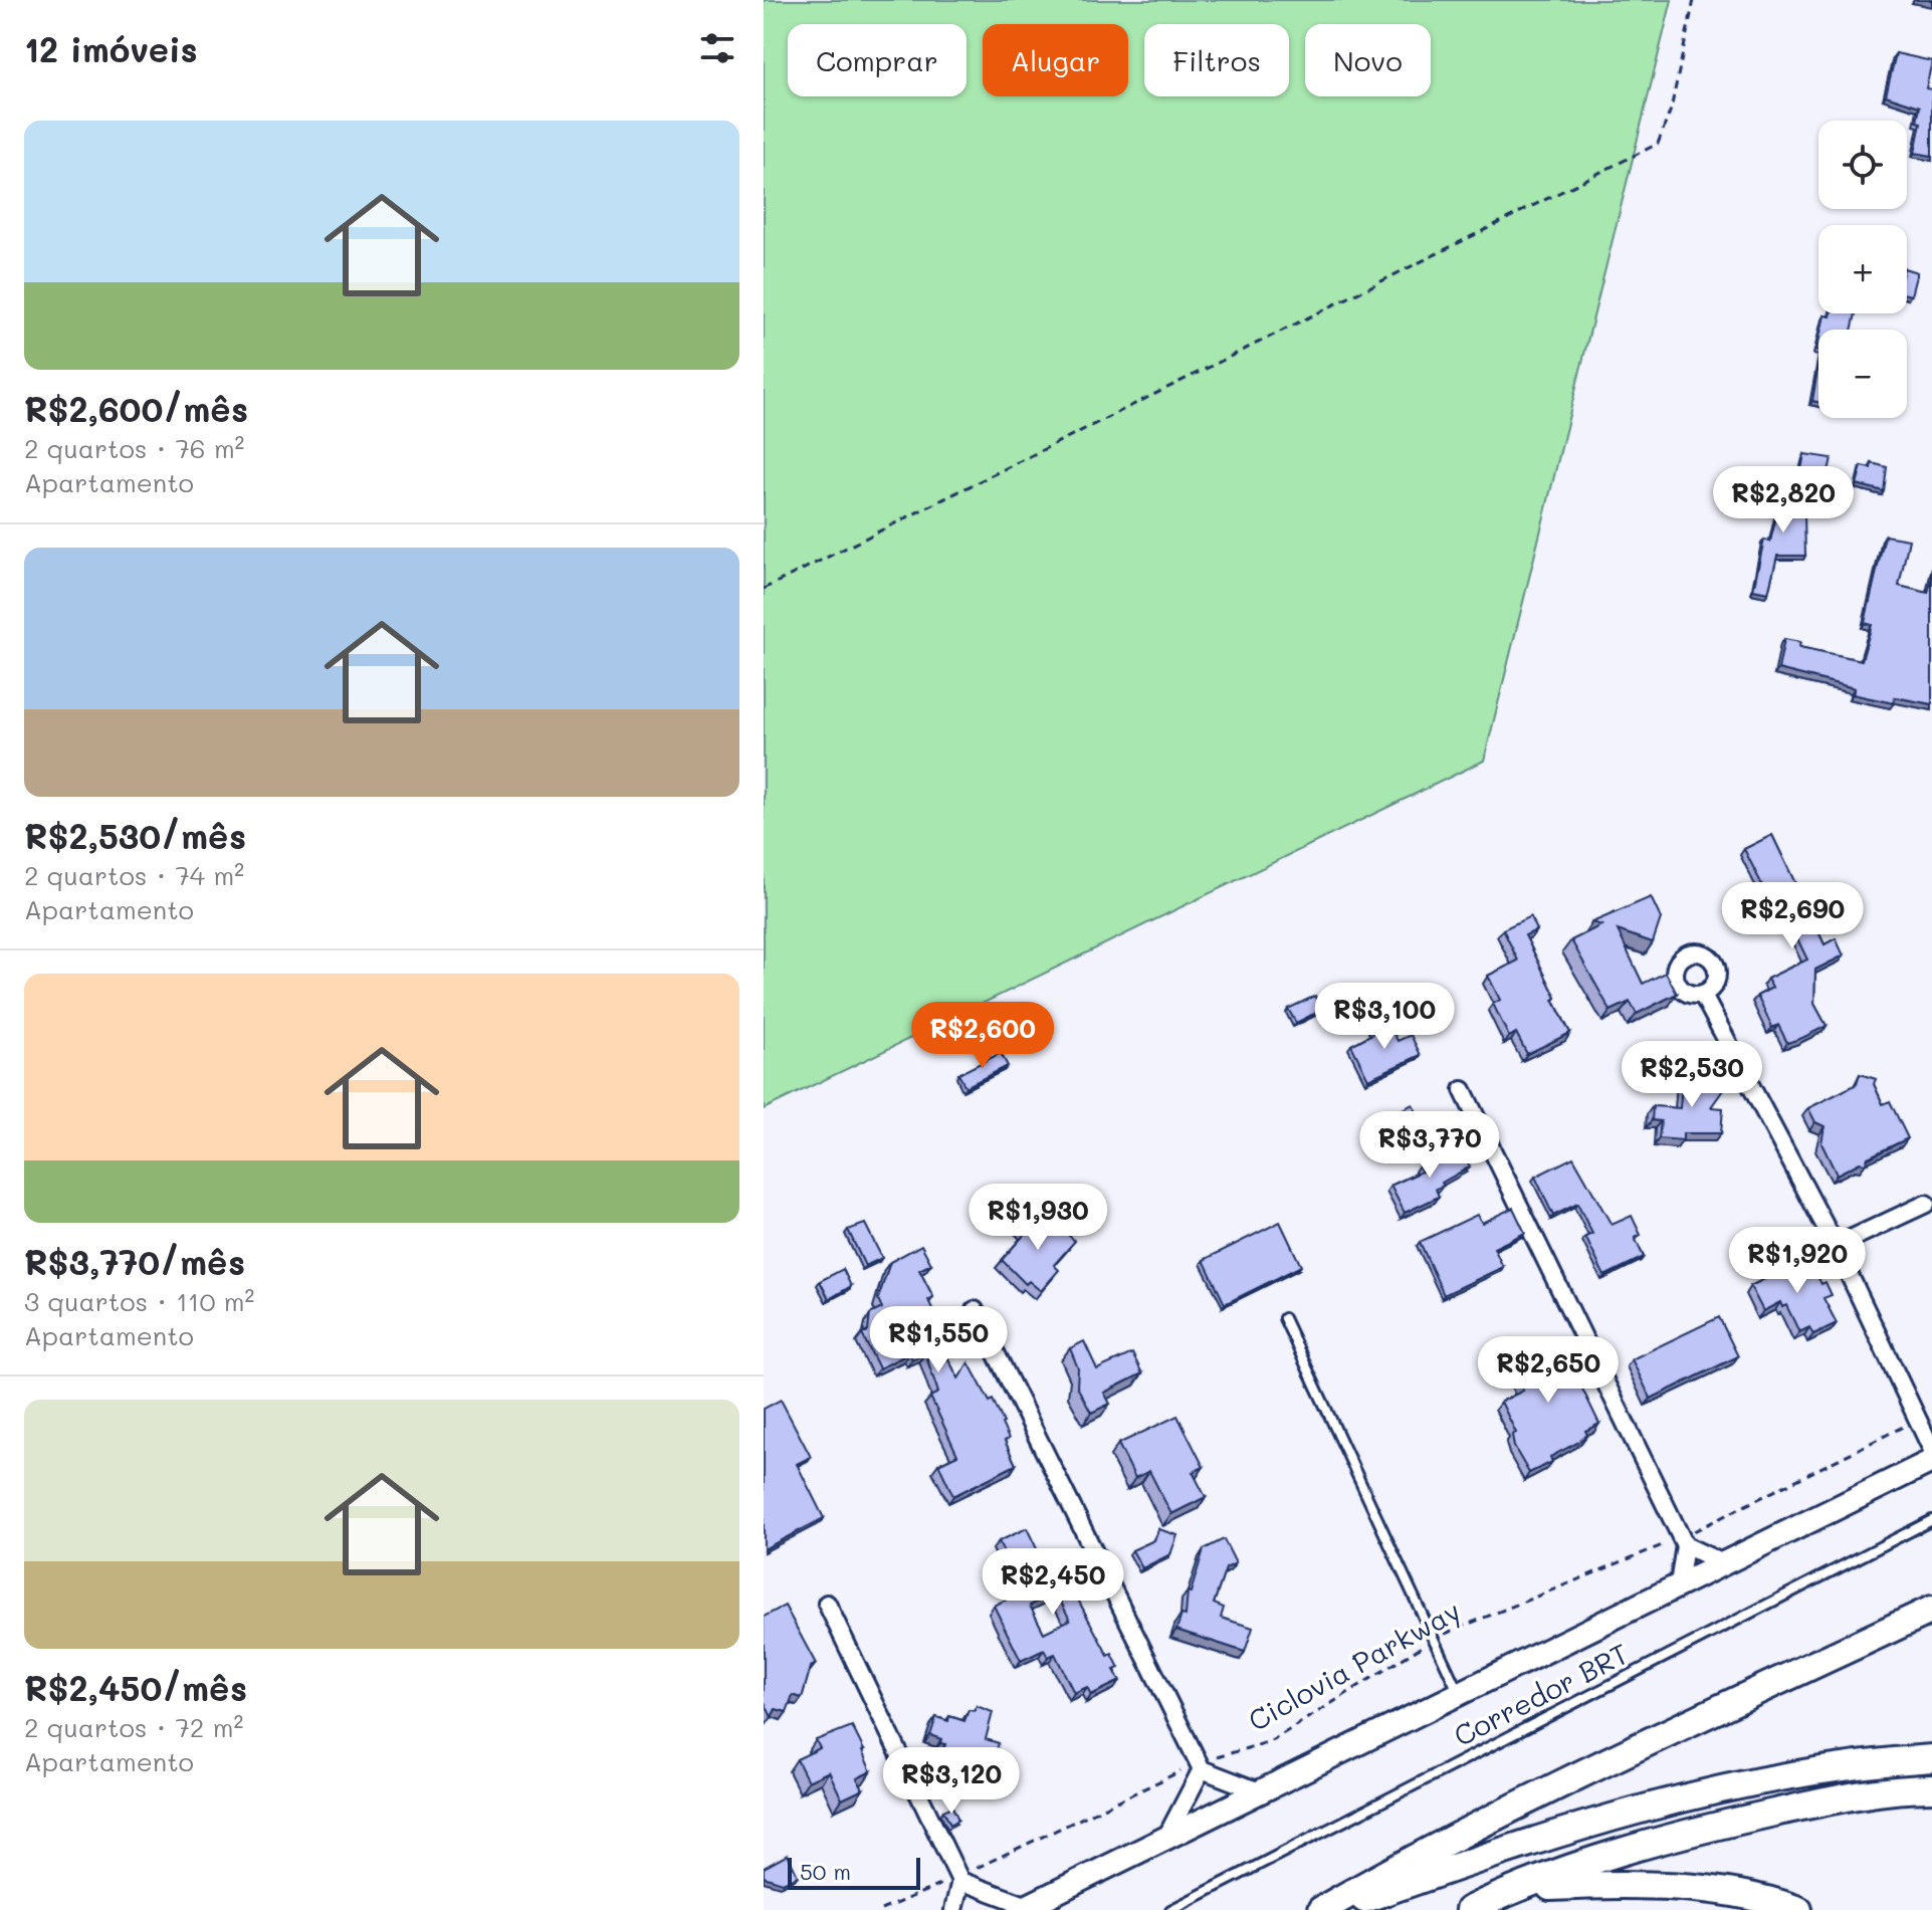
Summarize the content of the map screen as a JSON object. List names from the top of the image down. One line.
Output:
{"streets":{"lane":["Corredor BRT"],"path":["Ciclovia Parkway"]},"scale_bar":"50 m","page":{"heading":"12 imóveis","chip":["Comprar","Alugar","Filtros","Novo"],"list":[{"name":"R$2,600/mês","note":"2 quartos · 76 m² · Apartamento"},{"name":"R$2,530/mês","note":"2 quartos · 74 m² · Apartamento"},{"name":"R$3,770/mês","note":"3 quartos · 110 m² · Apartamento"},{"name":"R$2,450/mês","note":"2 quartos · 72 m² · Apartamento"}],"map_buttons":["+","−"],"price":["R$2,820","R$2,690","R$3,100","R$2,600","R$2,530","R$3,770","R$1,930","R$1,920","R$1,550","R$2,650","R$2,450","R$3,120"],"scale":"50 m"}}
